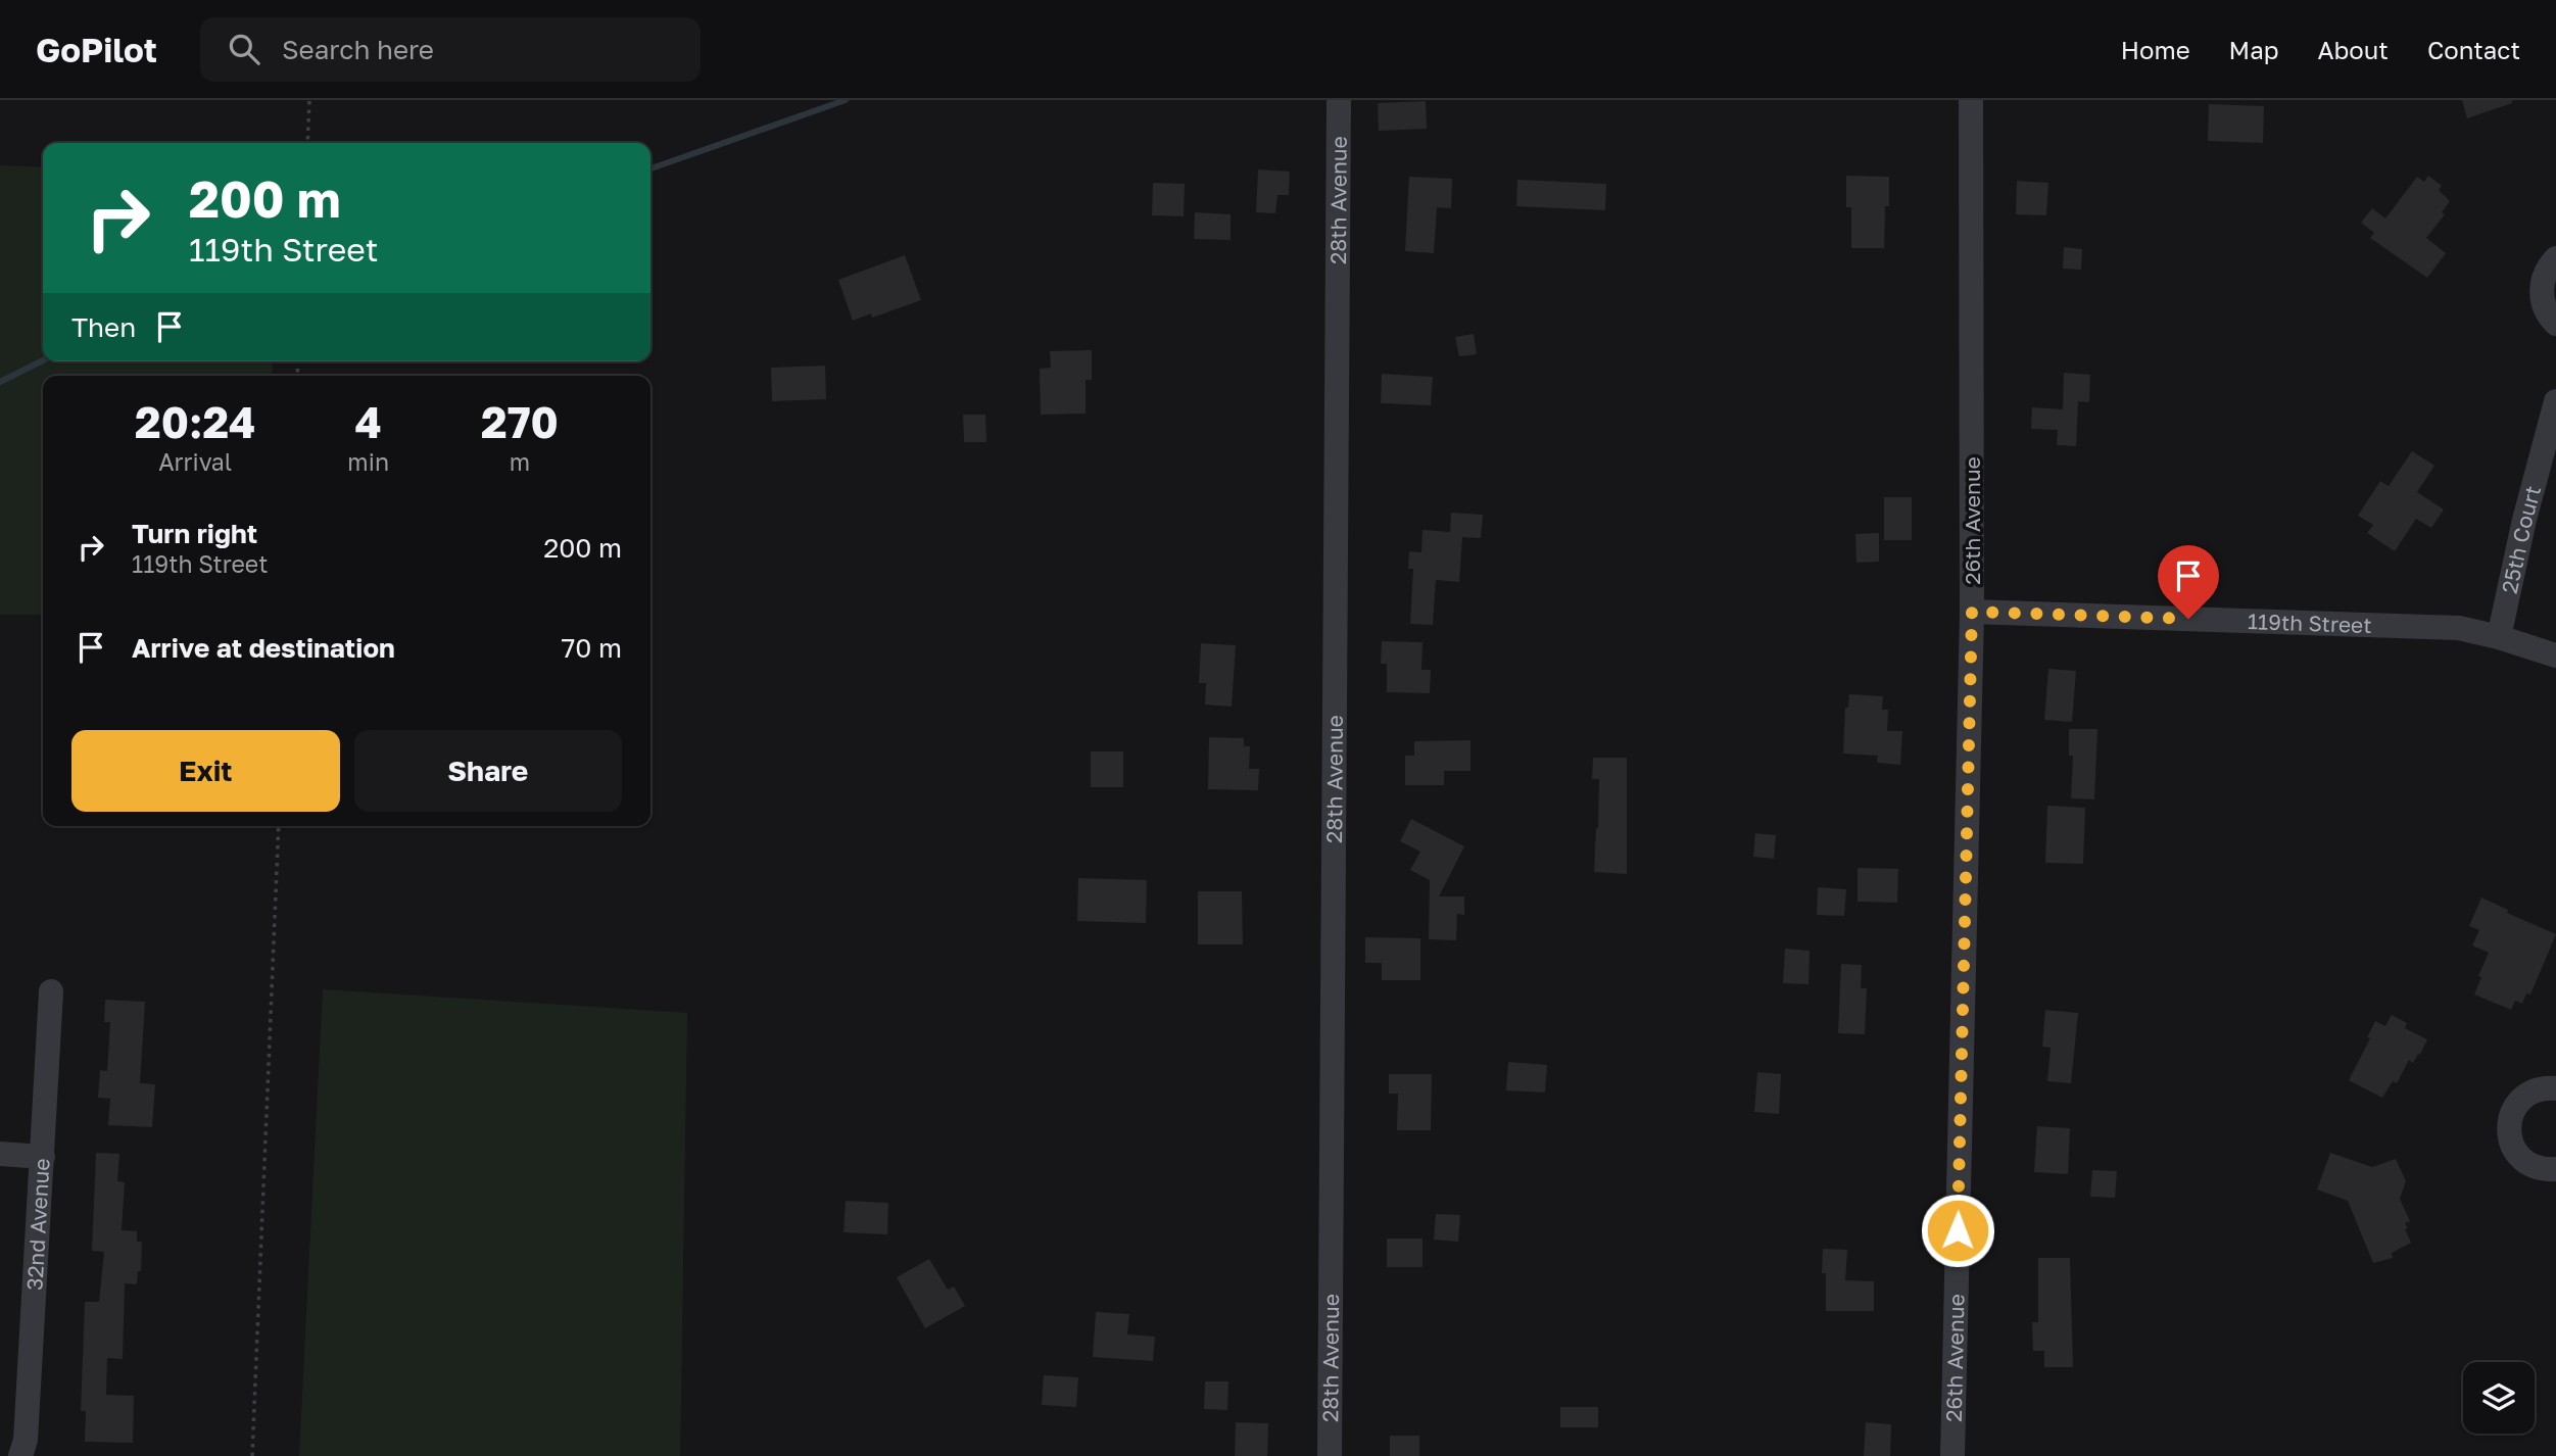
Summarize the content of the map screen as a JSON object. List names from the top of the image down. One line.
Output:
{"streets":{"street":["28th Avenue","26th Avenue","25th Court","119th Street","32nd Avenue"]},"crossings":[["26th Avenue","119th Street"],["25th Court","119th Street"]],"page":{"header":"GoPilot","search":"Search here","nav":["Home","Map","About","Contact"],"turn":["200 m","119th Street"],"then":"Then","eta":["20:24","Arrival","4","min","270","m"],"list":[{"name":"Turn right","note":"119th Street","value":"200 m"},{"name":"Arrive at destination","value":"70 m"}],"buttons":["Exit","Share"]}}
